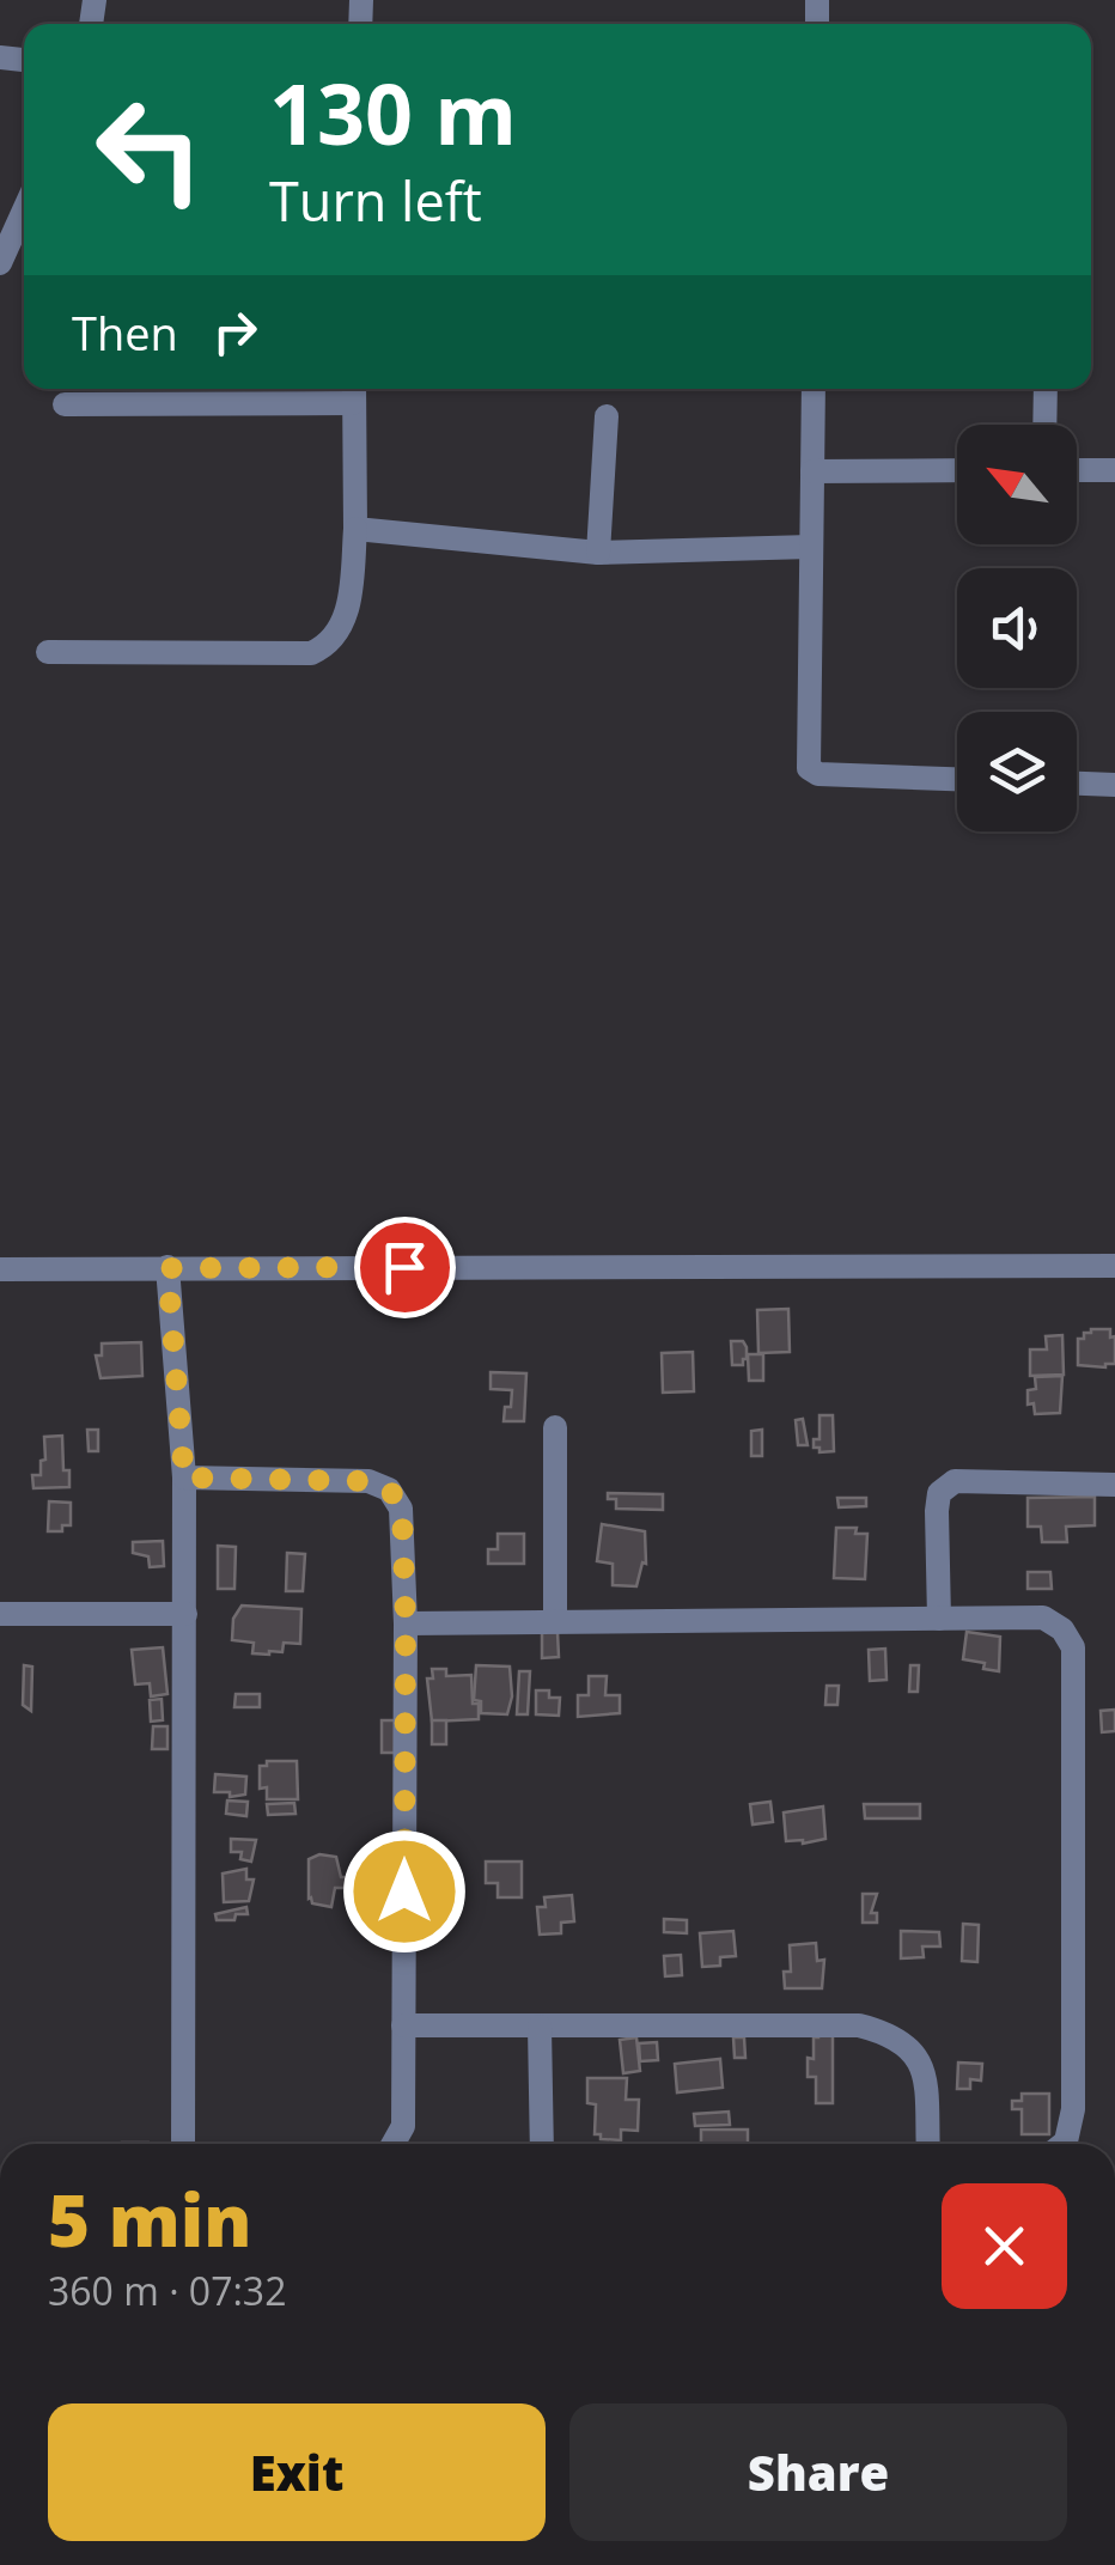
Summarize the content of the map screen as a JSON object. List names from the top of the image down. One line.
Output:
{"north":"top left","page":{"turn":["130 m","Turn left"],"then":"Then","heading":["5 min","360 m · 07:32"],"buttons":["Exit","Share"]}}
